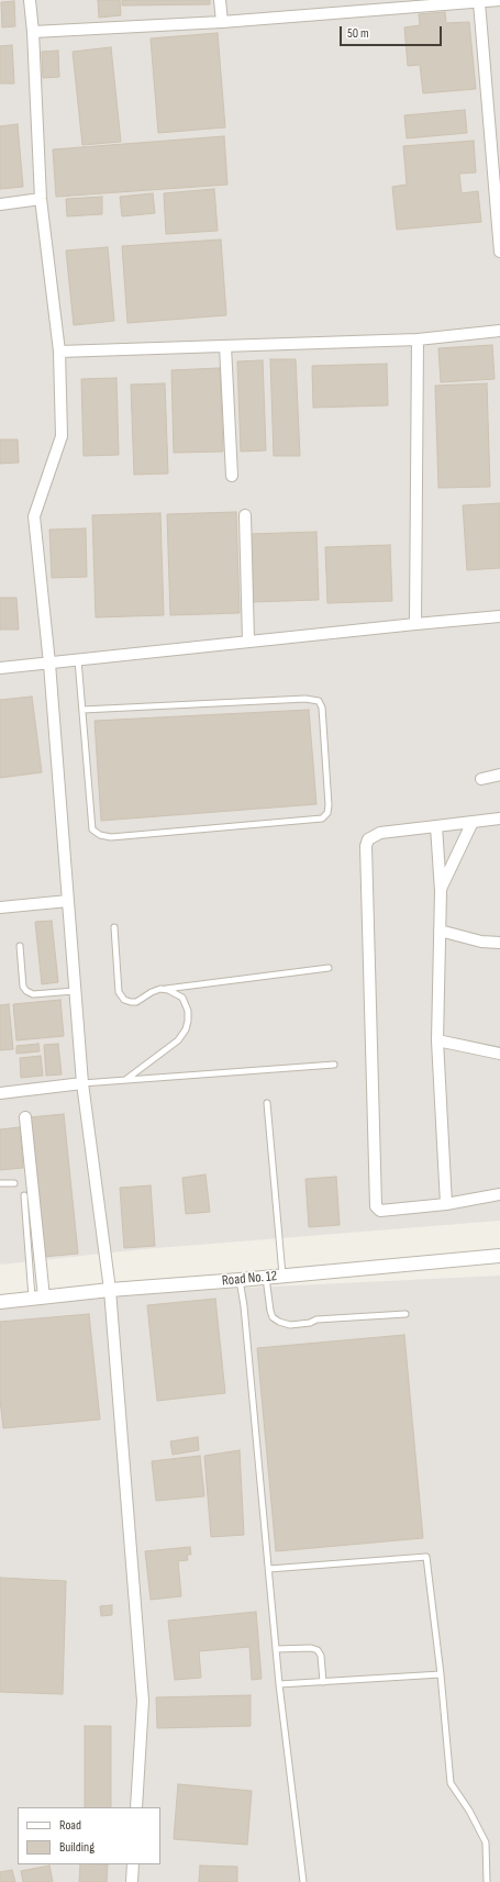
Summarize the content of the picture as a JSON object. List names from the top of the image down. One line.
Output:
{"streets":{"street":["Road No. 12"]},"legend":["Road","Building"],"scale_bar":"50 m"}
